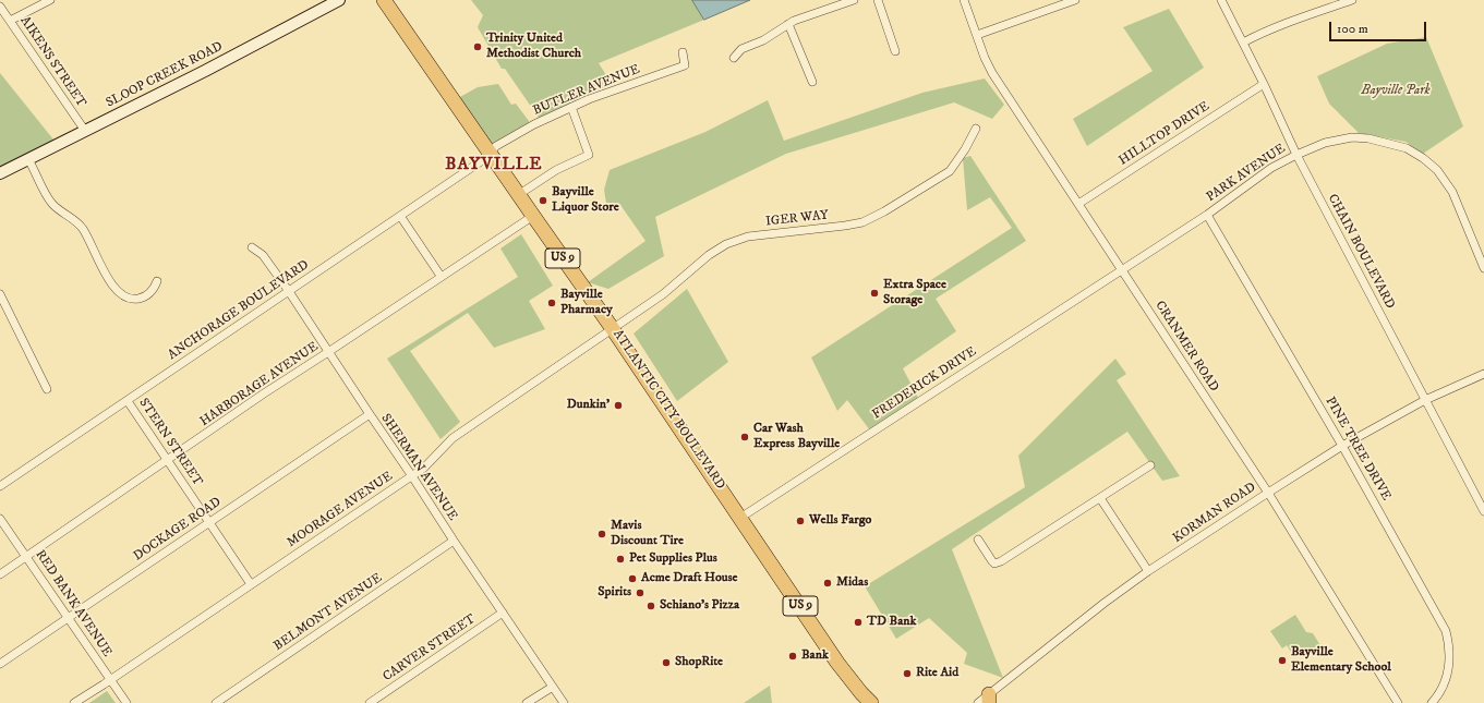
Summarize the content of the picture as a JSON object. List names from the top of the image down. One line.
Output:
{"streets":{"highway":["US 9","ATLANTIC CITY BOULEVARD"],"street":["AIKENS STREET","SLOOP CREEK ROAD","BUTLER AVENUE","HILLTOP DRIVE","PARK AVENUE","IGER WAY","CHAIN BOULEVARD","ANCHORAGE BOULEVARD","CRANMER ROAD","FREDERICK DRIVE","HARBORAGE AVENUE","STERN STREET","PINE TREE DRIVE","SHERMAN AVENUE","MOORAGE AVENUE","KORMAN ROAD","DOCKAGE ROAD","RED BANK AVENUE","BELMONT AVENUE","CARVER STREET"]},"crossings":[["AIKENS STREET","SLOOP CREEK ROAD"],["BUTLER AVENUE","ANCHORAGE BOULEVARD"],["BUTLER AVENUE","ATLANTIC CITY BOULEVARD"],["HILLTOP DRIVE","CHAIN BOULEVARD"],["HILLTOP DRIVE","CRANMER ROAD"],["PARK AVENUE","CHAIN BOULEVARD"],["PARK AVENUE","CRANMER ROAD"],["PARK AVENUE","FREDERICK DRIVE"],["PARK AVENUE","PINE TREE DRIVE"],["IGER WAY","ATLANTIC CITY BOULEVARD"],["IGER WAY","MOORAGE AVENUE"],["CHAIN BOULEVARD","KORMAN ROAD"],["ANCHORAGE BOULEVARD","ATLANTIC CITY BOULEVARD"],["ANCHORAGE BOULEVARD","STERN STREET"],["ANCHORAGE BOULEVARD","SHERMAN AVENUE"],["CRANMER ROAD","FREDERICK DRIVE"],["CRANMER ROAD","KORMAN ROAD"],["FREDERICK DRIVE","ATLANTIC CITY BOULEVARD"],["HARBORAGE AVENUE","ATLANTIC CITY BOULEVARD"],["HARBORAGE AVENUE","STERN STREET"],["HARBORAGE AVENUE","SHERMAN AVENUE"],["HARBORAGE AVENUE","RED BANK AVENUE"],["ATLANTIC CITY BOULEVARD","MOORAGE AVENUE"],["STERN STREET","MOORAGE AVENUE"],["STERN STREET","DOCKAGE ROAD"],["PINE TREE DRIVE","KORMAN ROAD"],["SHERMAN AVENUE","MOORAGE AVENUE"],["SHERMAN AVENUE","DOCKAGE ROAD"],["SHERMAN AVENUE","BELMONT AVENUE"],["SHERMAN AVENUE","CARVER STREET"],["MOORAGE AVENUE","RED BANK AVENUE"],["DOCKAGE ROAD","RED BANK AVENUE"]],"districts":["BAYVILLE"],"parks":["Bayville Park"],"places":["Trinity United Methodist Church","Bayville Liquor Store","Extra Space Storage","Bayville Pharmacy","Dunkin'","Car Wash Express Bayville","Wells Fargo","Mavis Discount Tire","Pet Supplies Plus","Acme Draft House","Midas","Spirits","Schiano's Pizza","TD Bank","Bank","Bayville Elementary School","ShopRite","Rite Aid"],"scale_bar":"100 m"}
